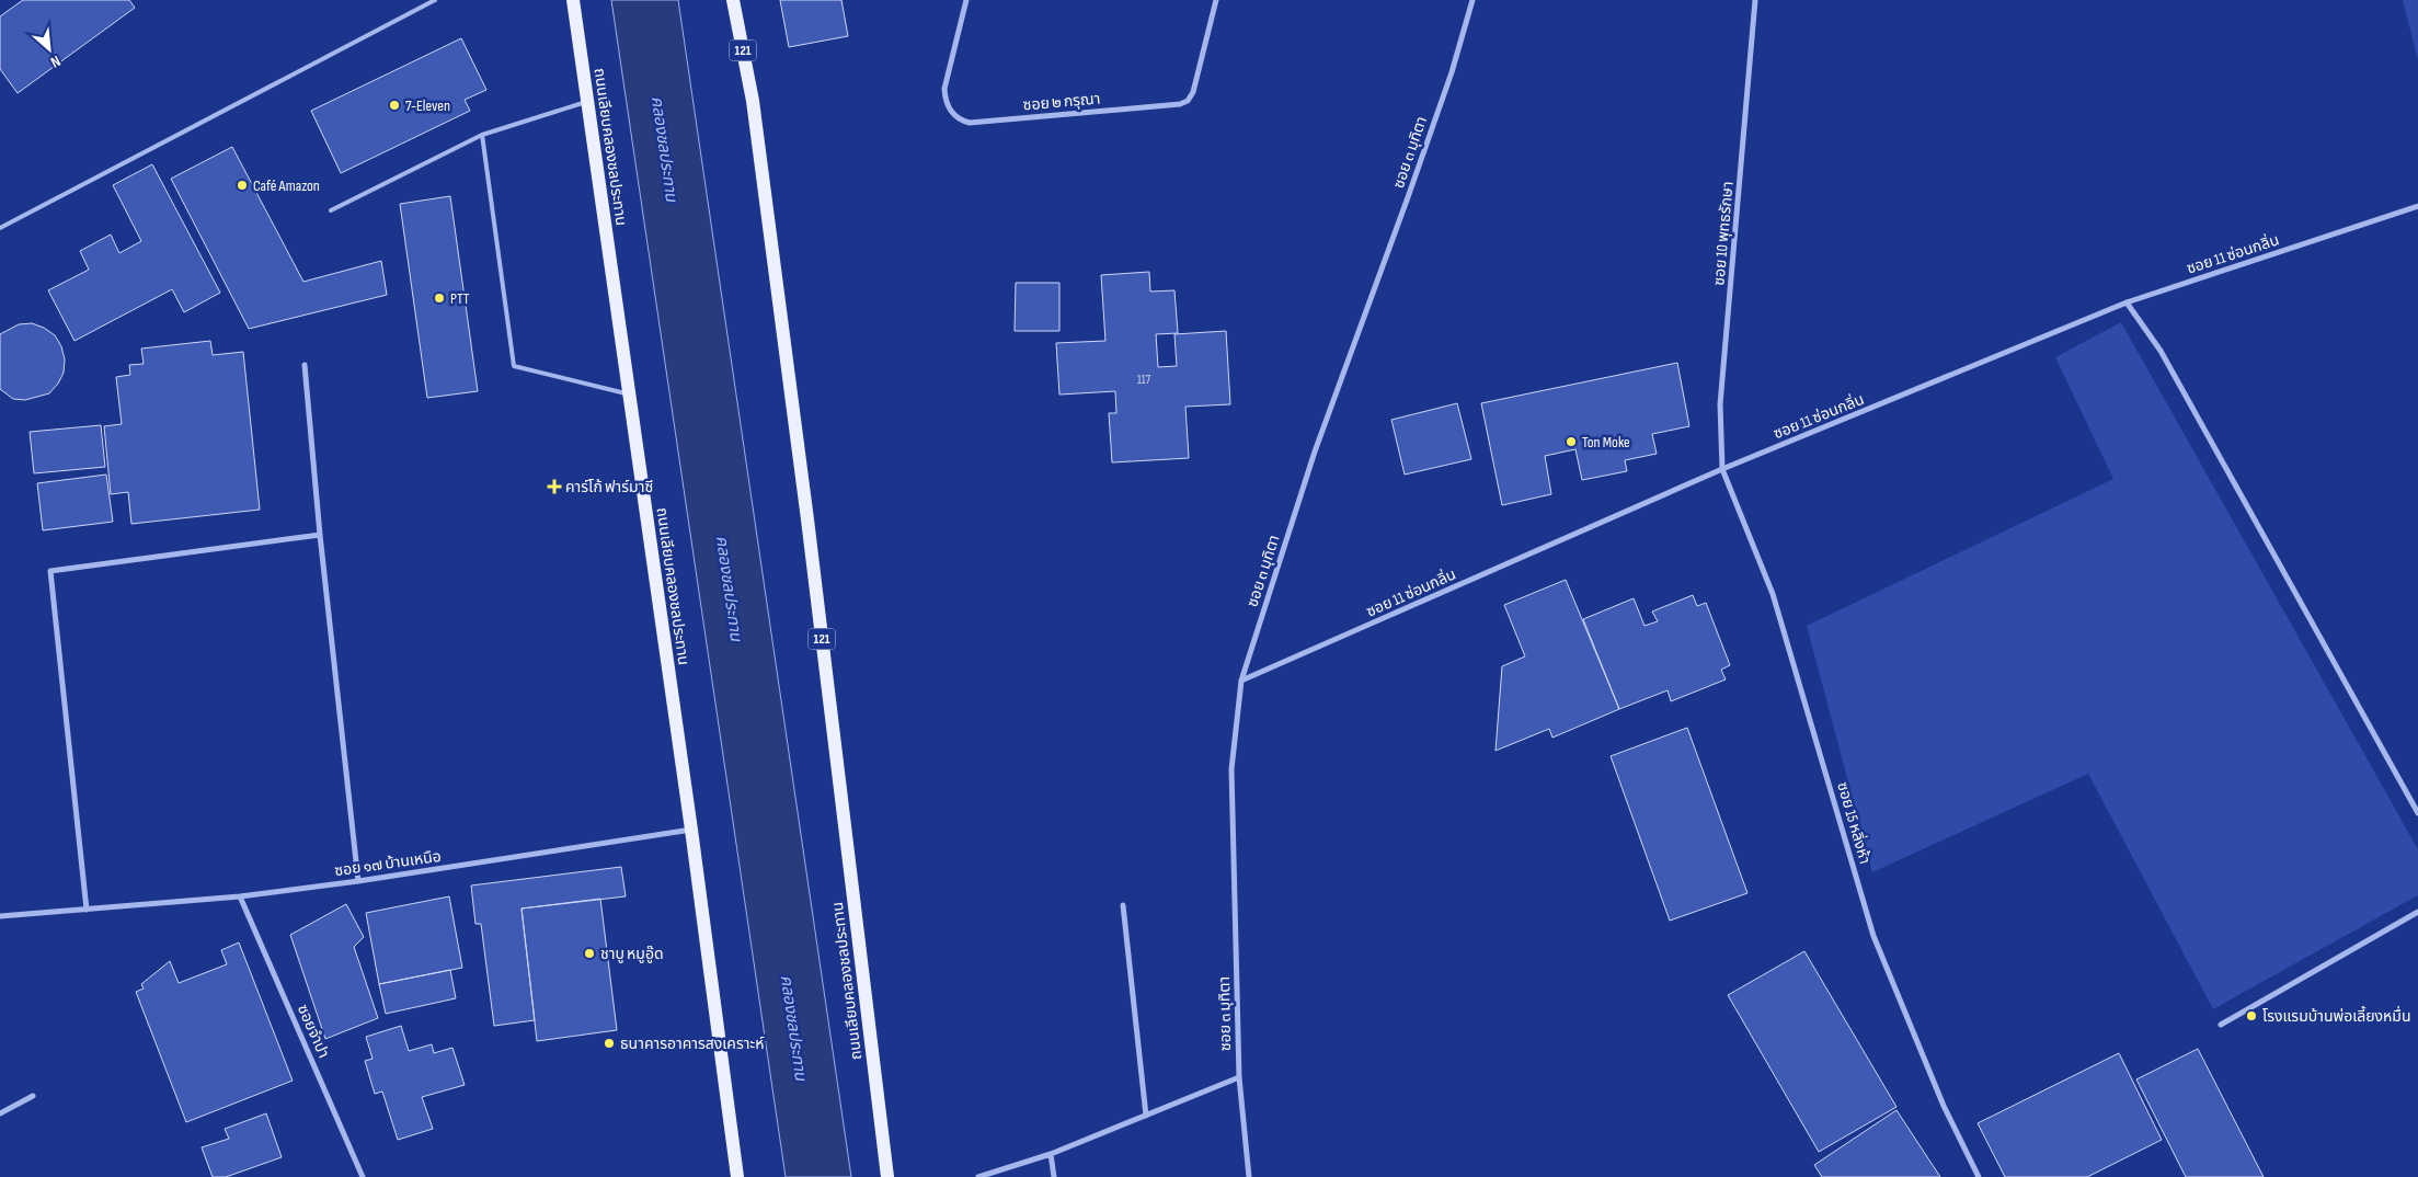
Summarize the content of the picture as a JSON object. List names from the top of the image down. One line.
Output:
{"streets":{"main road":["121","ถนนเลียบคลองชลประทาน"],"street":["ซอย ๒ กรุณา","ซอย ๓ มุทิตา","ซอย 10 พุทธรักษา","ซอย 11 ซ่อนกลิ่น","ซอย 15 หลิ่งห้า","ซอย ๑๗ บ้านเหนือ","ซอยจำปา"]},"crossings":[["ถนนเลียบคลองชลประทาน","ซอย ๑๗ บ้านเหนือ"],["ซอย ๓ มุทิตา","ซอย 11 ซ่อนกลิ่น"],["ซอย 10 พุทธรักษา","ซอย 11 ซ่อนกลิ่น"],["ซอย 10 พุทธรักษา","ซอย 15 หลิ่งห้า"],["ซอย 11 ซ่อนกลิ่น","ซอย 15 หลิ่งห้า"],["ซอย ๑๗ บ้านเหนือ","ซอยจำปา"]],"water":["คลองชลประทาน"],"places":{"other":["7-Eleven","Café Amazon","PTT","Ton Moke","ชาบู หมูอู๊ด","โรงแรมบ้านพ่อเลี้ยงหมื่น","ธนาคารอาคารสงเคราะห์"],"health":["คาร์โก้ ฟาร์มาซี"]},"house_numbers":["117"],"north":"bottom right"}
